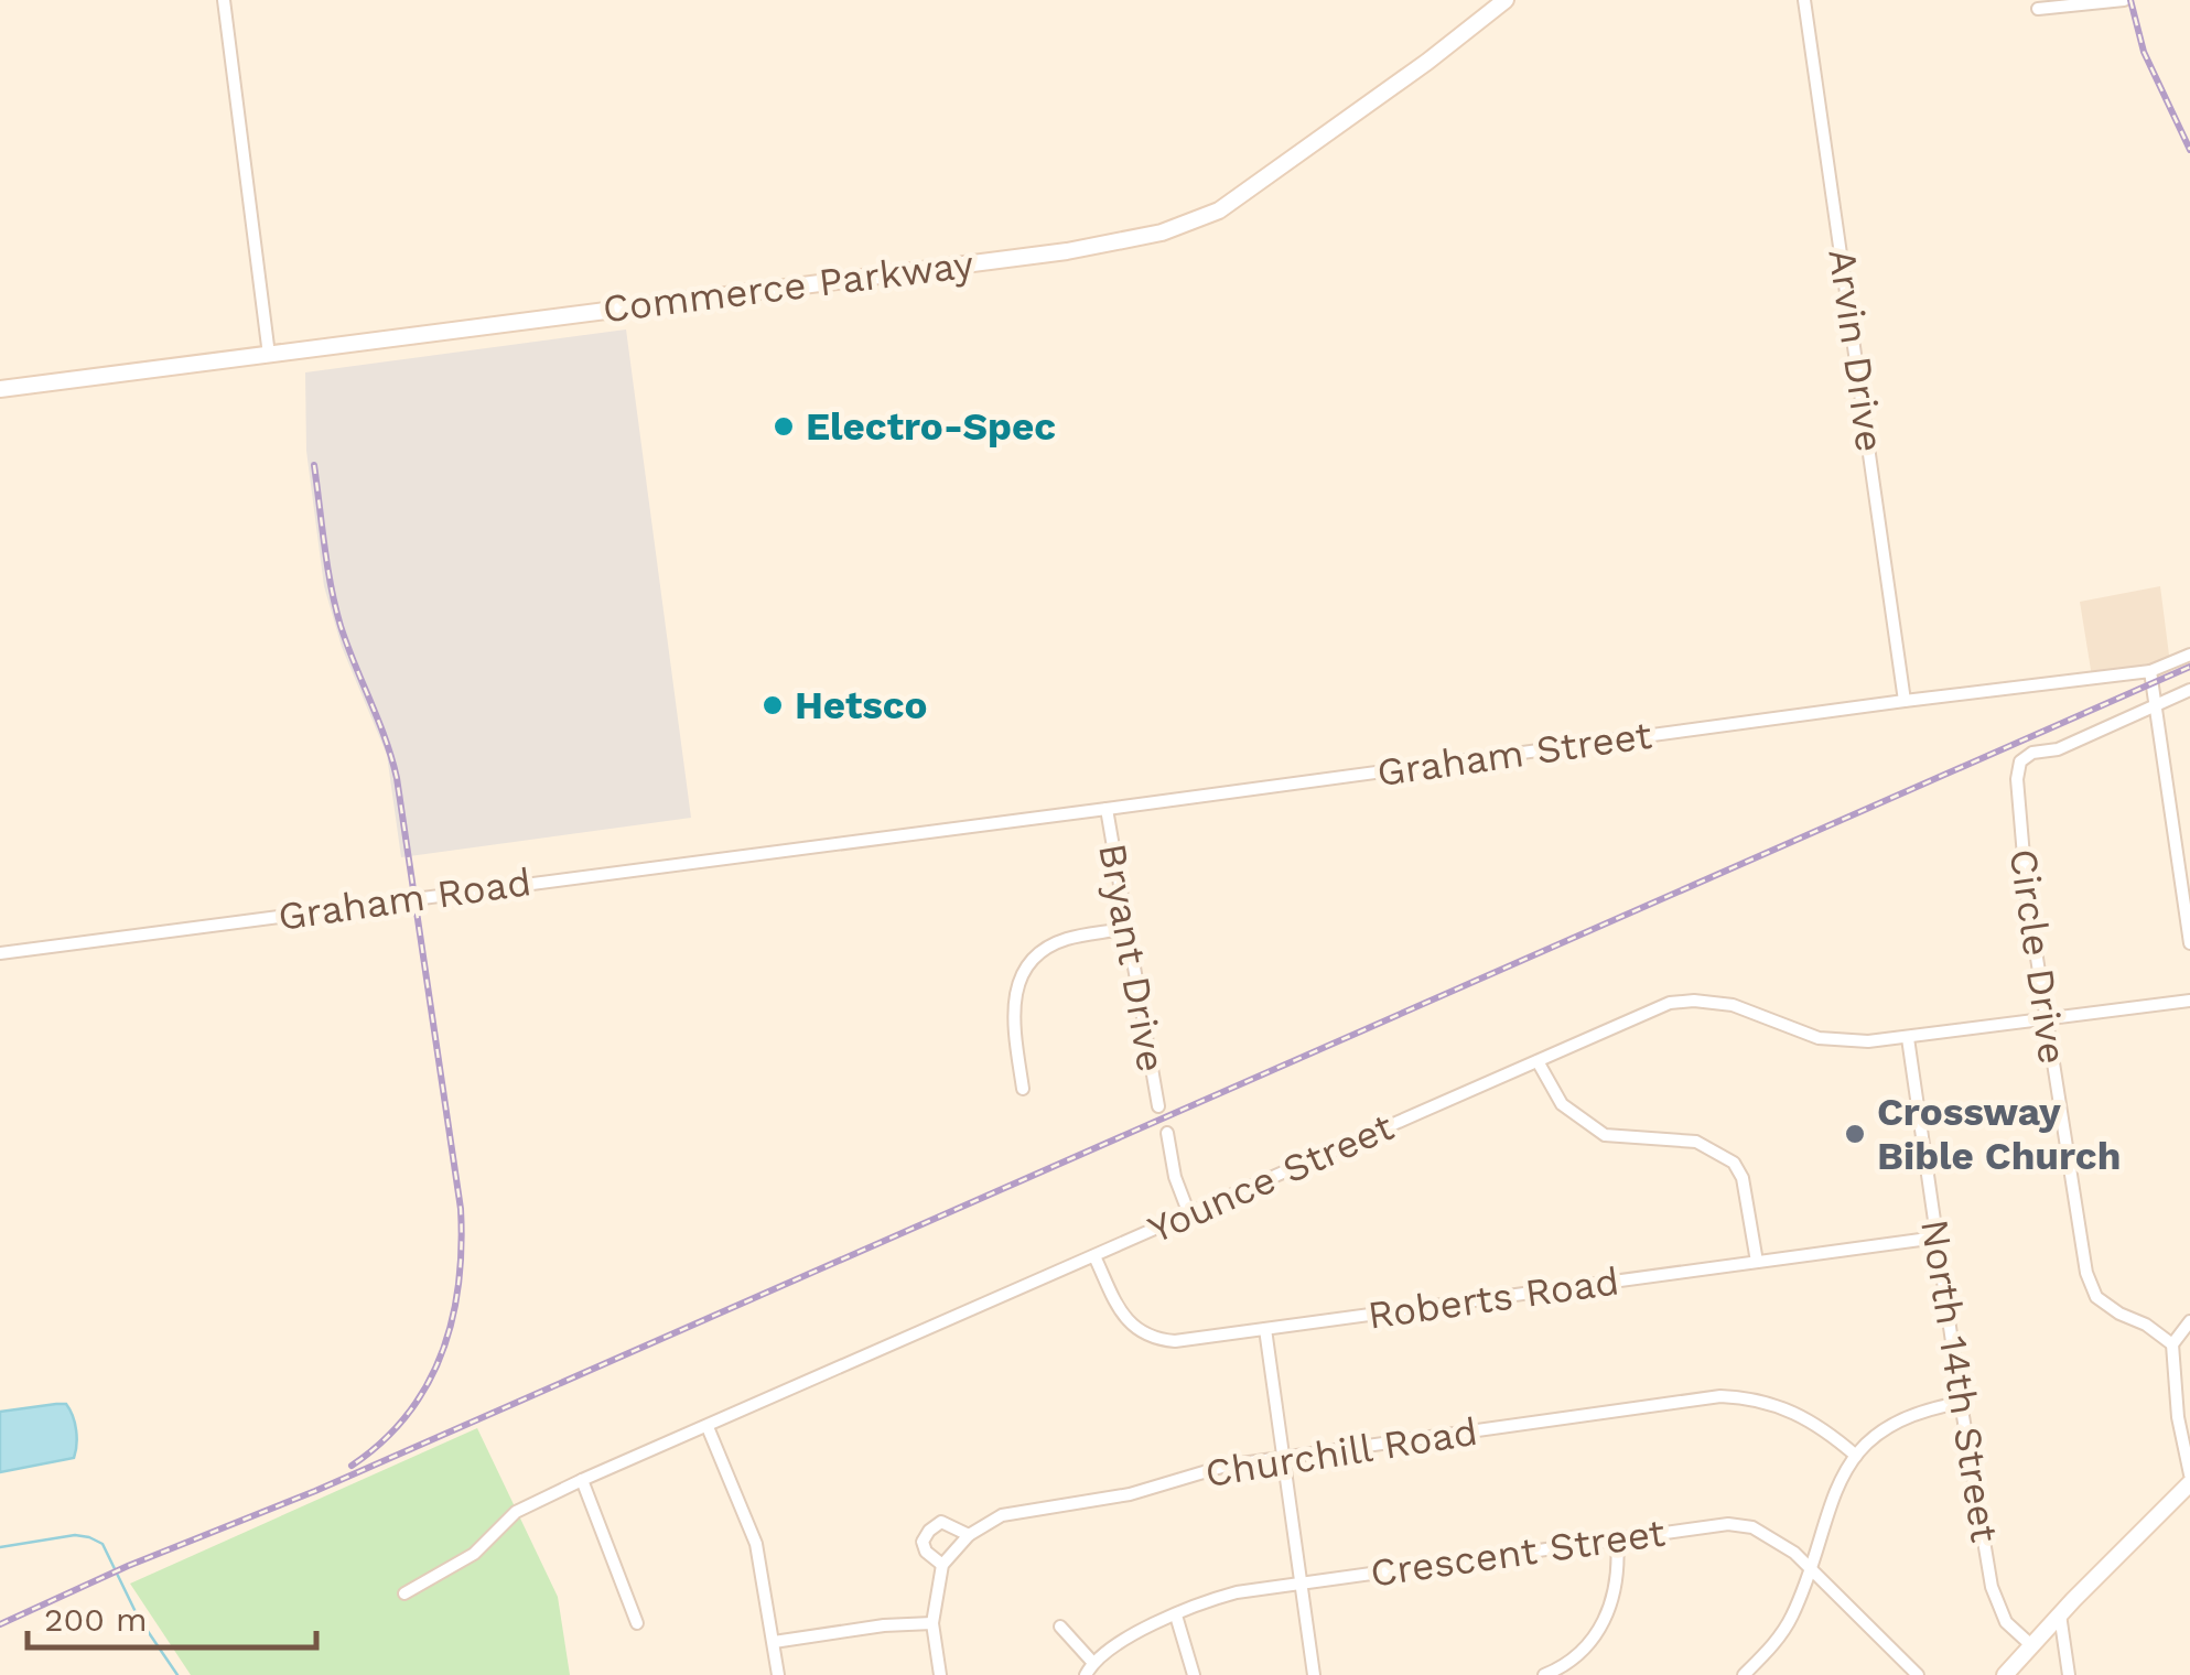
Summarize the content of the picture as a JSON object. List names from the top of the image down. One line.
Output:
{"streets":{"street":["Commerce Parkway","Arvin Drive","Graham Street","Graham Road","Circle Drive","Bryant Drive","Younce Street","Roberts Road","North 14th Street","Churchill Road","Crescent Street"]},"crossings":[["Arvin Drive","Graham Street"],["Graham Street","Graham Road"],["Graham Street","Bryant Drive"],["Circle Drive","Younce Street"],["Younce Street","Roberts Road"],["Younce Street","North 14th Street"],["Roberts Road","North 14th Street"]],"places":["Electro-Spec","Hetsco","Crossway Bible Church"],"scale_bar":"200 m"}
